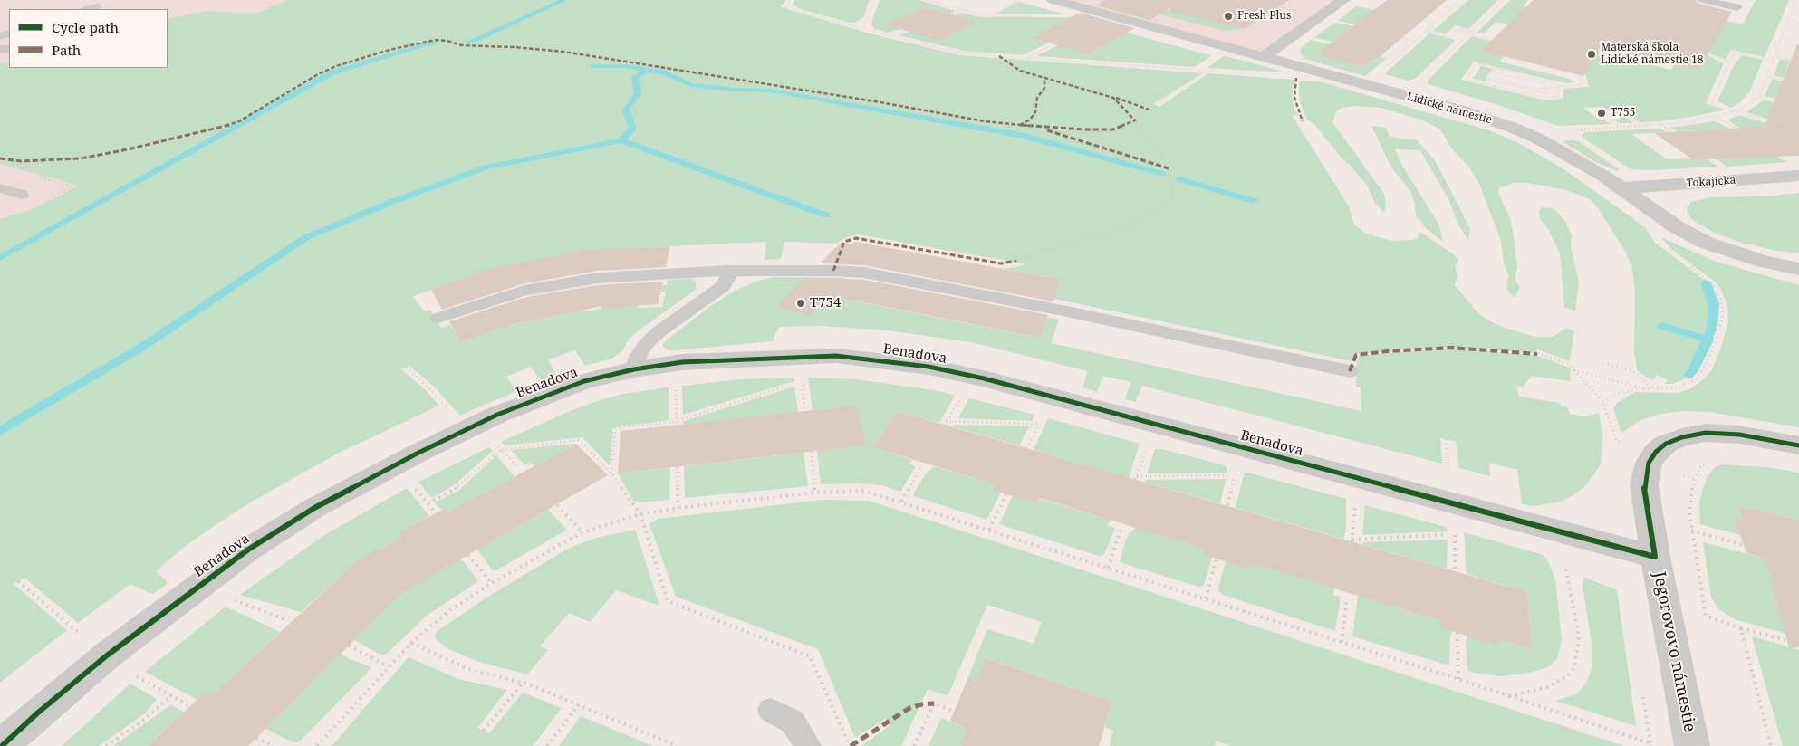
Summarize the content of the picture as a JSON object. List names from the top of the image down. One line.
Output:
{"streets":{"street":["Lidické námestie","Tokajícka","Benadova","Jegorovovo námestie"]},"crossings":[["Lidické námestie","Tokajícka"],["Benadova","Jegorovovo námestie"]],"places":["Fresh Plus","Materská škola Lidické námestie 18","T755","T754"],"legend":["Cycle path","Path"]}
